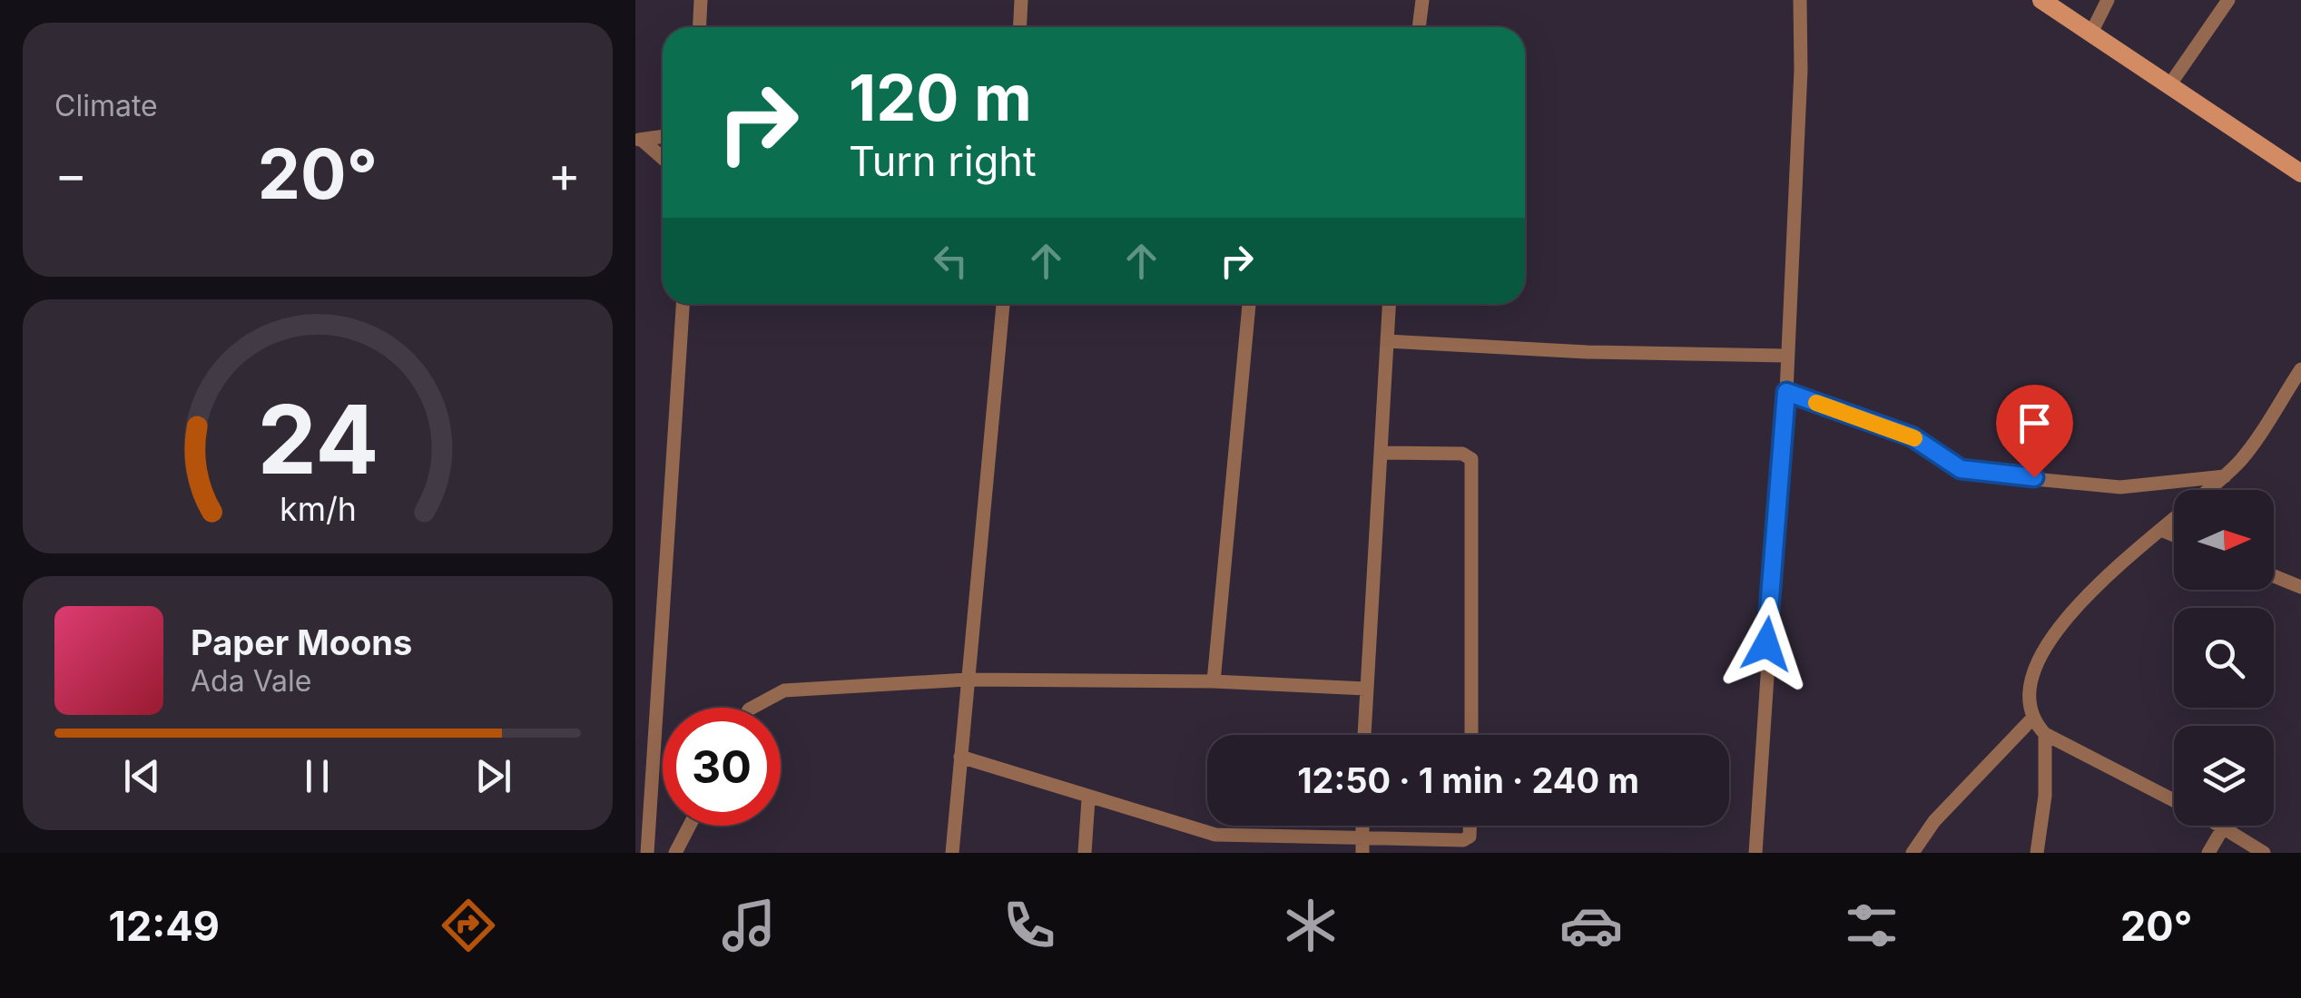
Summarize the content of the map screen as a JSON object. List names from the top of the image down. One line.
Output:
{"north":"right","page":{"tile":"Climate","turn":["120 m","Turn right"],"heat":["−","20°","+"],"song":["Paper Moons","Ada Vale"],"limit":"30","trip":"12:50 · 1 min · 240 m","tabs":["12:49","20°"],"gauge":["24","km/h"]}}
